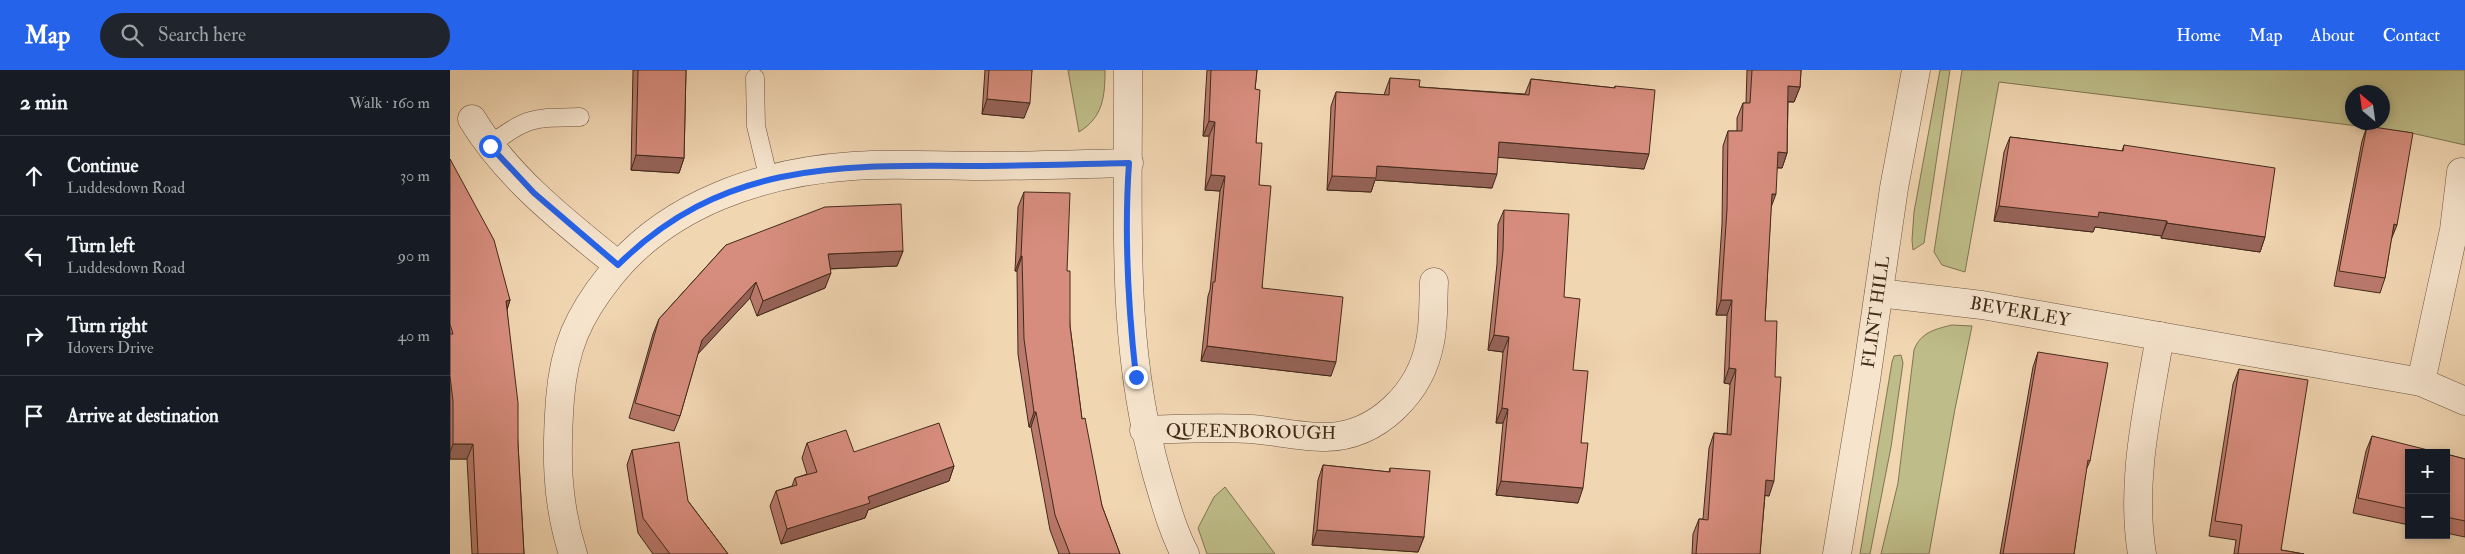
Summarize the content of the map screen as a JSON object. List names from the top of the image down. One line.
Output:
{"streets":{"street":["FLINT HILL","BEVERLEY","QUEENBOROUGH"]},"crossings":[["FLINT HILL","BEVERLEY"]],"north":"top left","page":{"header":"Map","search":"Search here","nav":["Home","Map","About","Contact"],"heading":["2 min","Walk · 160 m"],"list":[["Continue","Luddesdown Road","30 m"],["Turn left","Luddesdown Road","90 m"],["Turn right","Idovers Drive","40 m"],"Arrive at destination"],"map_buttons":["+","−"]}}
